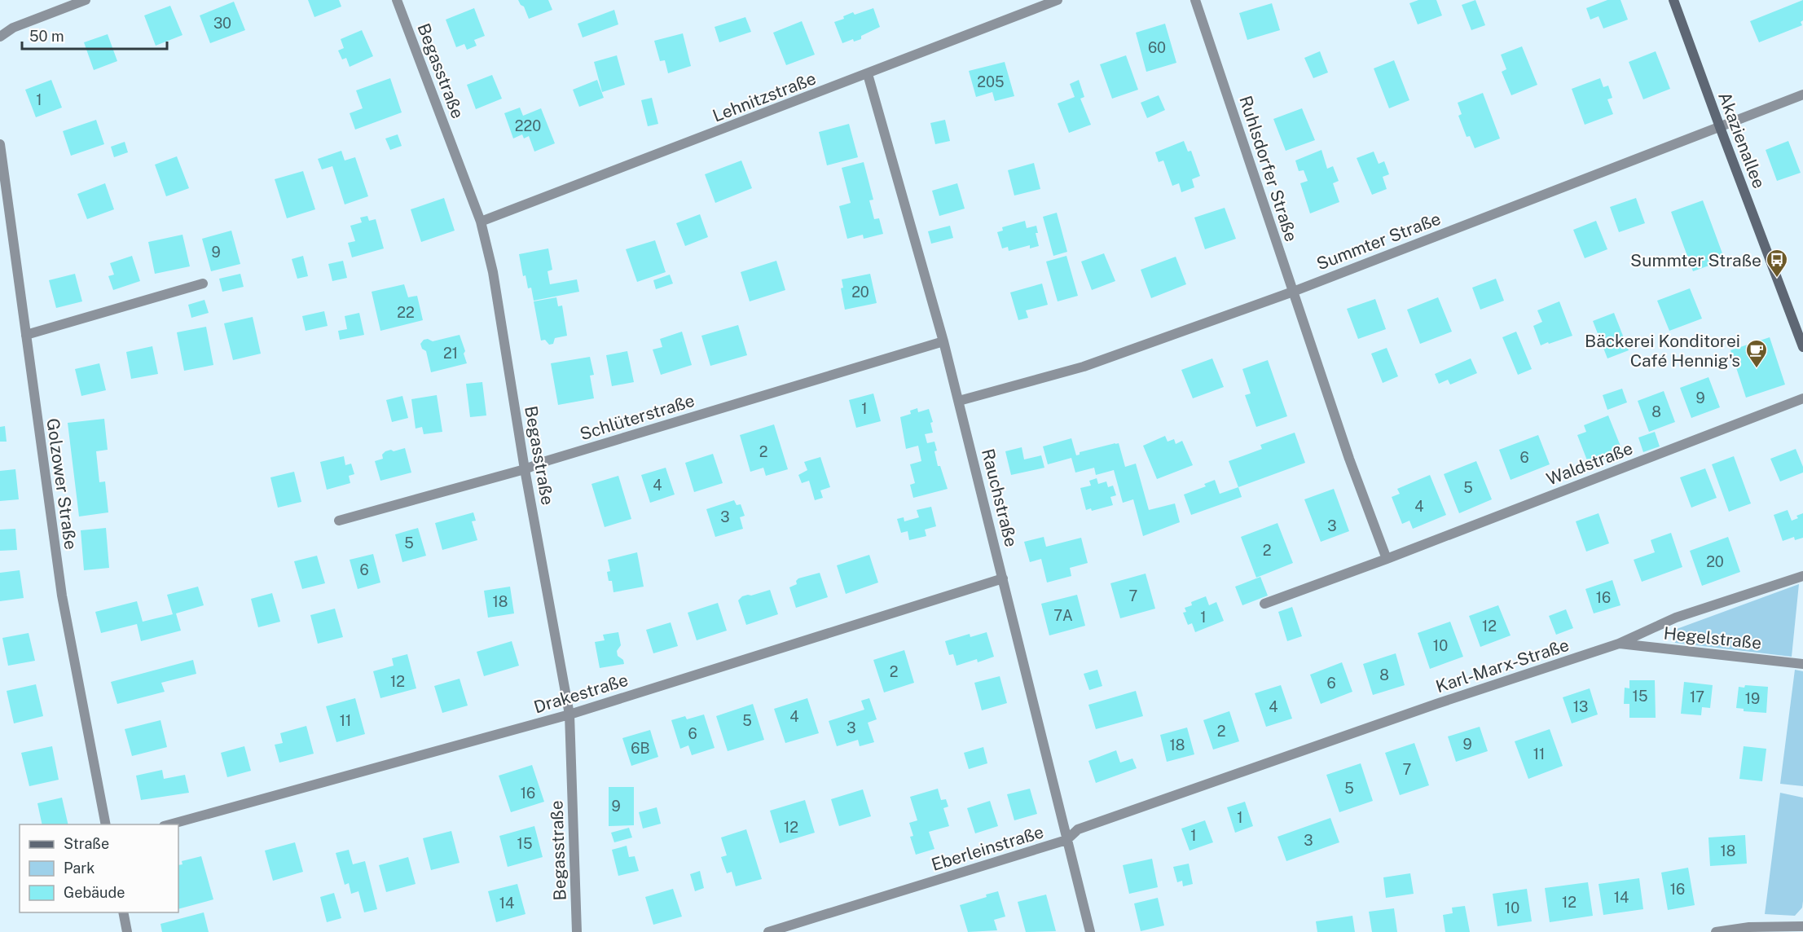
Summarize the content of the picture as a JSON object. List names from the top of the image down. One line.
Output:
{"streets":{"street":["Begasstraße","Lehnitzstraße","Akazienallee","Ruhlsdorfer Straße","Summter Straße","Schlüterstraße","Waldstraße","Golzower Straße","Rauchstraße","Hegelstraße","Karl-Marx-Straße","Drakestraße","Eberleinstraße"]},"crossings":[["Begasstraße","Lehnitzstraße"],["Begasstraße","Schlüterstraße"],["Begasstraße","Drakestraße"],["Lehnitzstraße","Rauchstraße"],["Akazienallee","Summter Straße"],["Ruhlsdorfer Straße","Summter Straße"],["Ruhlsdorfer Straße","Waldstraße"],["Summter Straße","Rauchstraße"],["Schlüterstraße","Rauchstraße"],["Rauchstraße","Drakestraße"],["Rauchstraße","Eberleinstraße"],["Hegelstraße","Karl-Marx-Straße"],["Karl-Marx-Straße","Eberleinstraße"]],"places":{"bus stop":["Summter Straße"],"cafe":["Bäckerei Konditorei Café Hennig's"]},"house_numbers":["30","60","205","1","220","9","20","22","21","9","1","8","2","6","4","5","4","3","3","5","2","20","6","7","16","18","7A","1","12","10","2","8","12","6","15","17","19","4","13","4","11","5","3","2","6","9","18","6B","11","7","5","16","9","1","12","1","3","15","18","16","14","12","14","10"],"legend":["Straße","Park","Gebäude"],"scale_bar":"50 m"}
